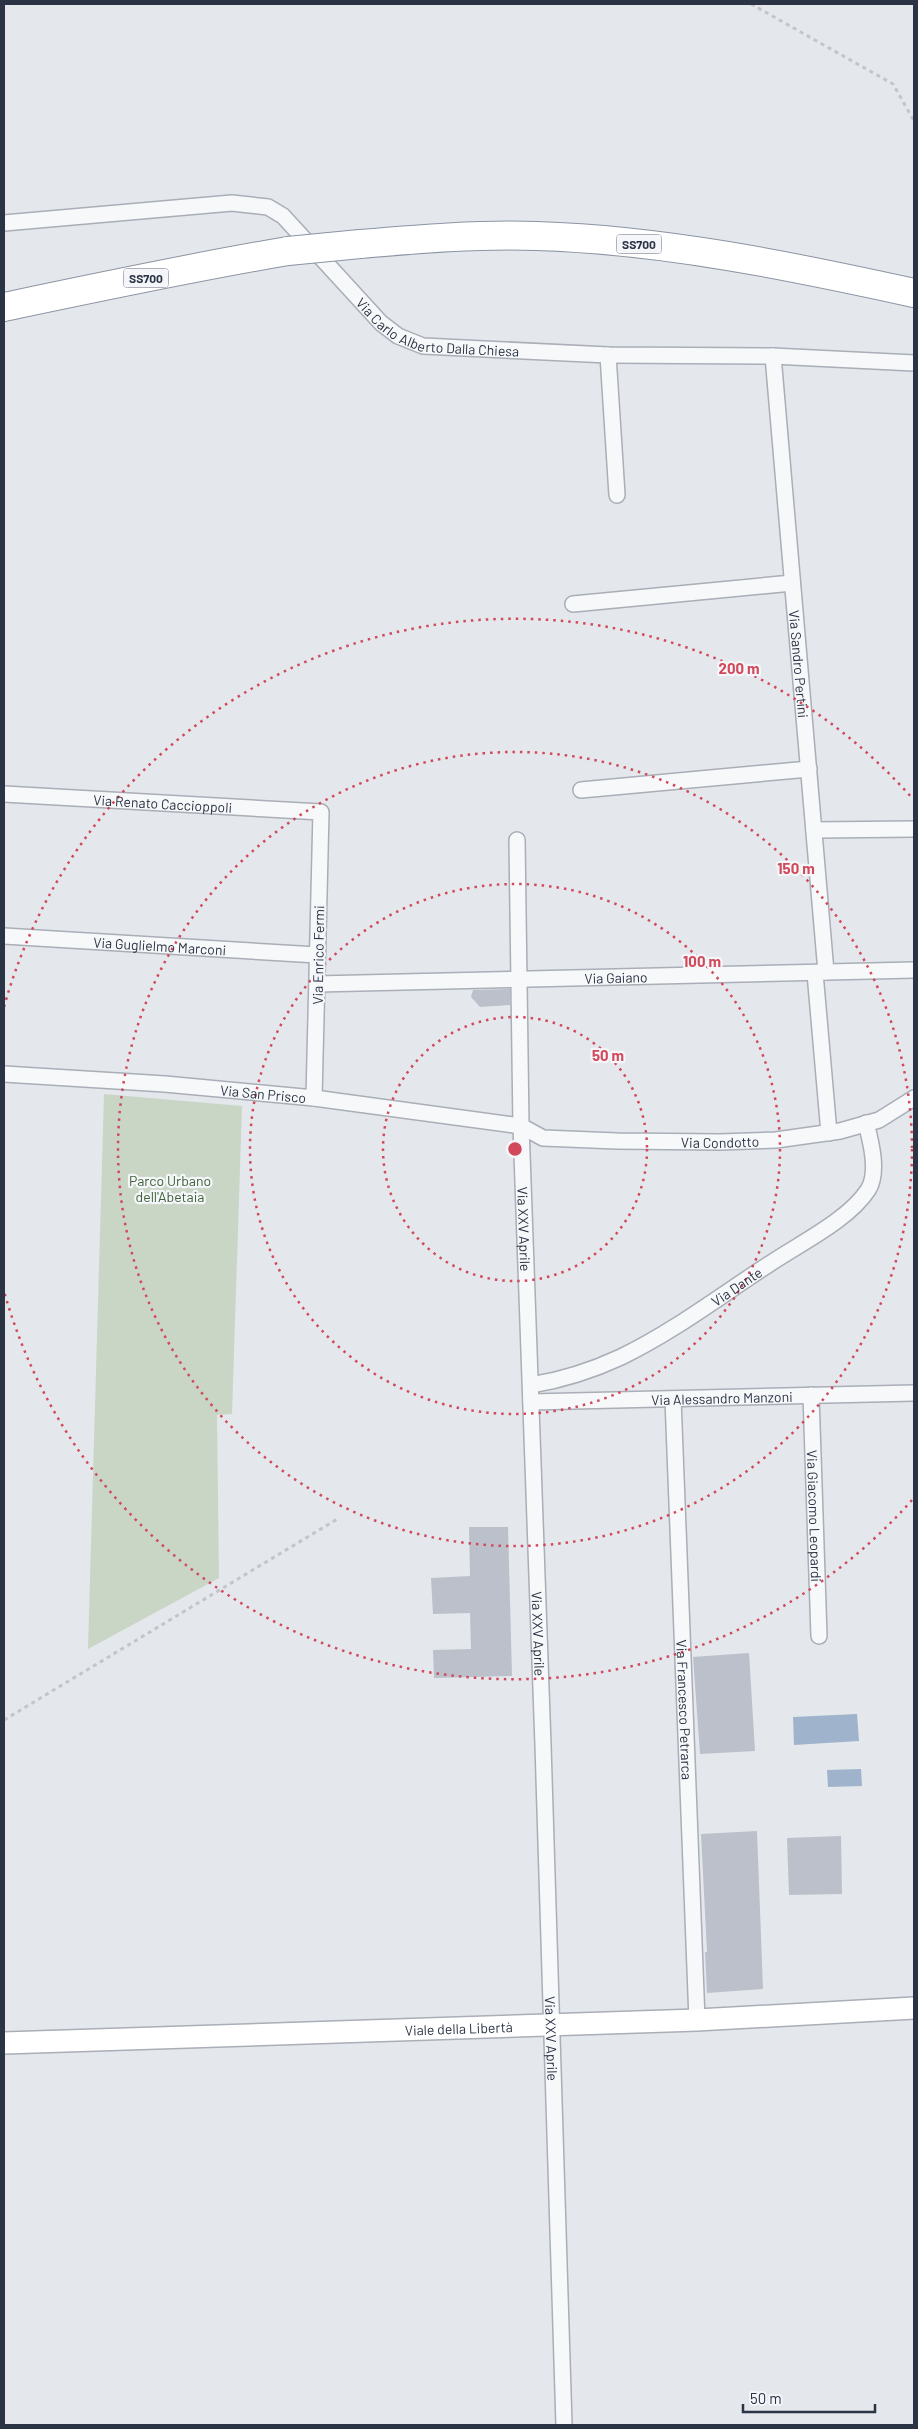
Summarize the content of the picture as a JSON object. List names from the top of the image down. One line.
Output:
{"streets":{"highway":["SS700"],"street":["Via Carlo Alberto Dalla Chiesa","Via Sandro Pertini","Via Renato Caccioppoli","Via Guglielmo Marconi","Via Enrico Fermi","Via Gaiano","Via San Prisco","Via Condotto","Via XXV Aprile","Via Dante","Via Alessandro Manzoni","Via Giacomo Leopardi","Via Francesco Petrarca","Viale della Libertà"]},"crossings":[["Via Carlo Alberto Dalla Chiesa","Via Sandro Pertini"],["Via Sandro Pertini","Via Gaiano"],["Via Sandro Pertini","Via Condotto"],["Via Renato Caccioppoli","Via Enrico Fermi"],["Via Guglielmo Marconi","Via Enrico Fermi"],["Via Enrico Fermi","Via Gaiano"],["Via Enrico Fermi","Via San Prisco"],["Via Gaiano","Via XXV Aprile"],["Via San Prisco","Via Condotto"],["Via San Prisco","Via XXV Aprile"],["Via Condotto","Via XXV Aprile"],["Via Condotto","Via Dante"],["Via XXV Aprile","Via Dante"],["Via XXV Aprile","Via Alessandro Manzoni"],["Via XXV Aprile","Viale della Libertà"],["Via Alessandro Manzoni","Via Giacomo Leopardi"],["Via Alessandro Manzoni","Via Francesco Petrarca"],["Via Francesco Petrarca","Viale della Libertà"]],"parks":["Parco Urbano dell'Abetaia"],"scale_bar":"50 m","rings":["200 m","150 m","100 m","50 m"]}
